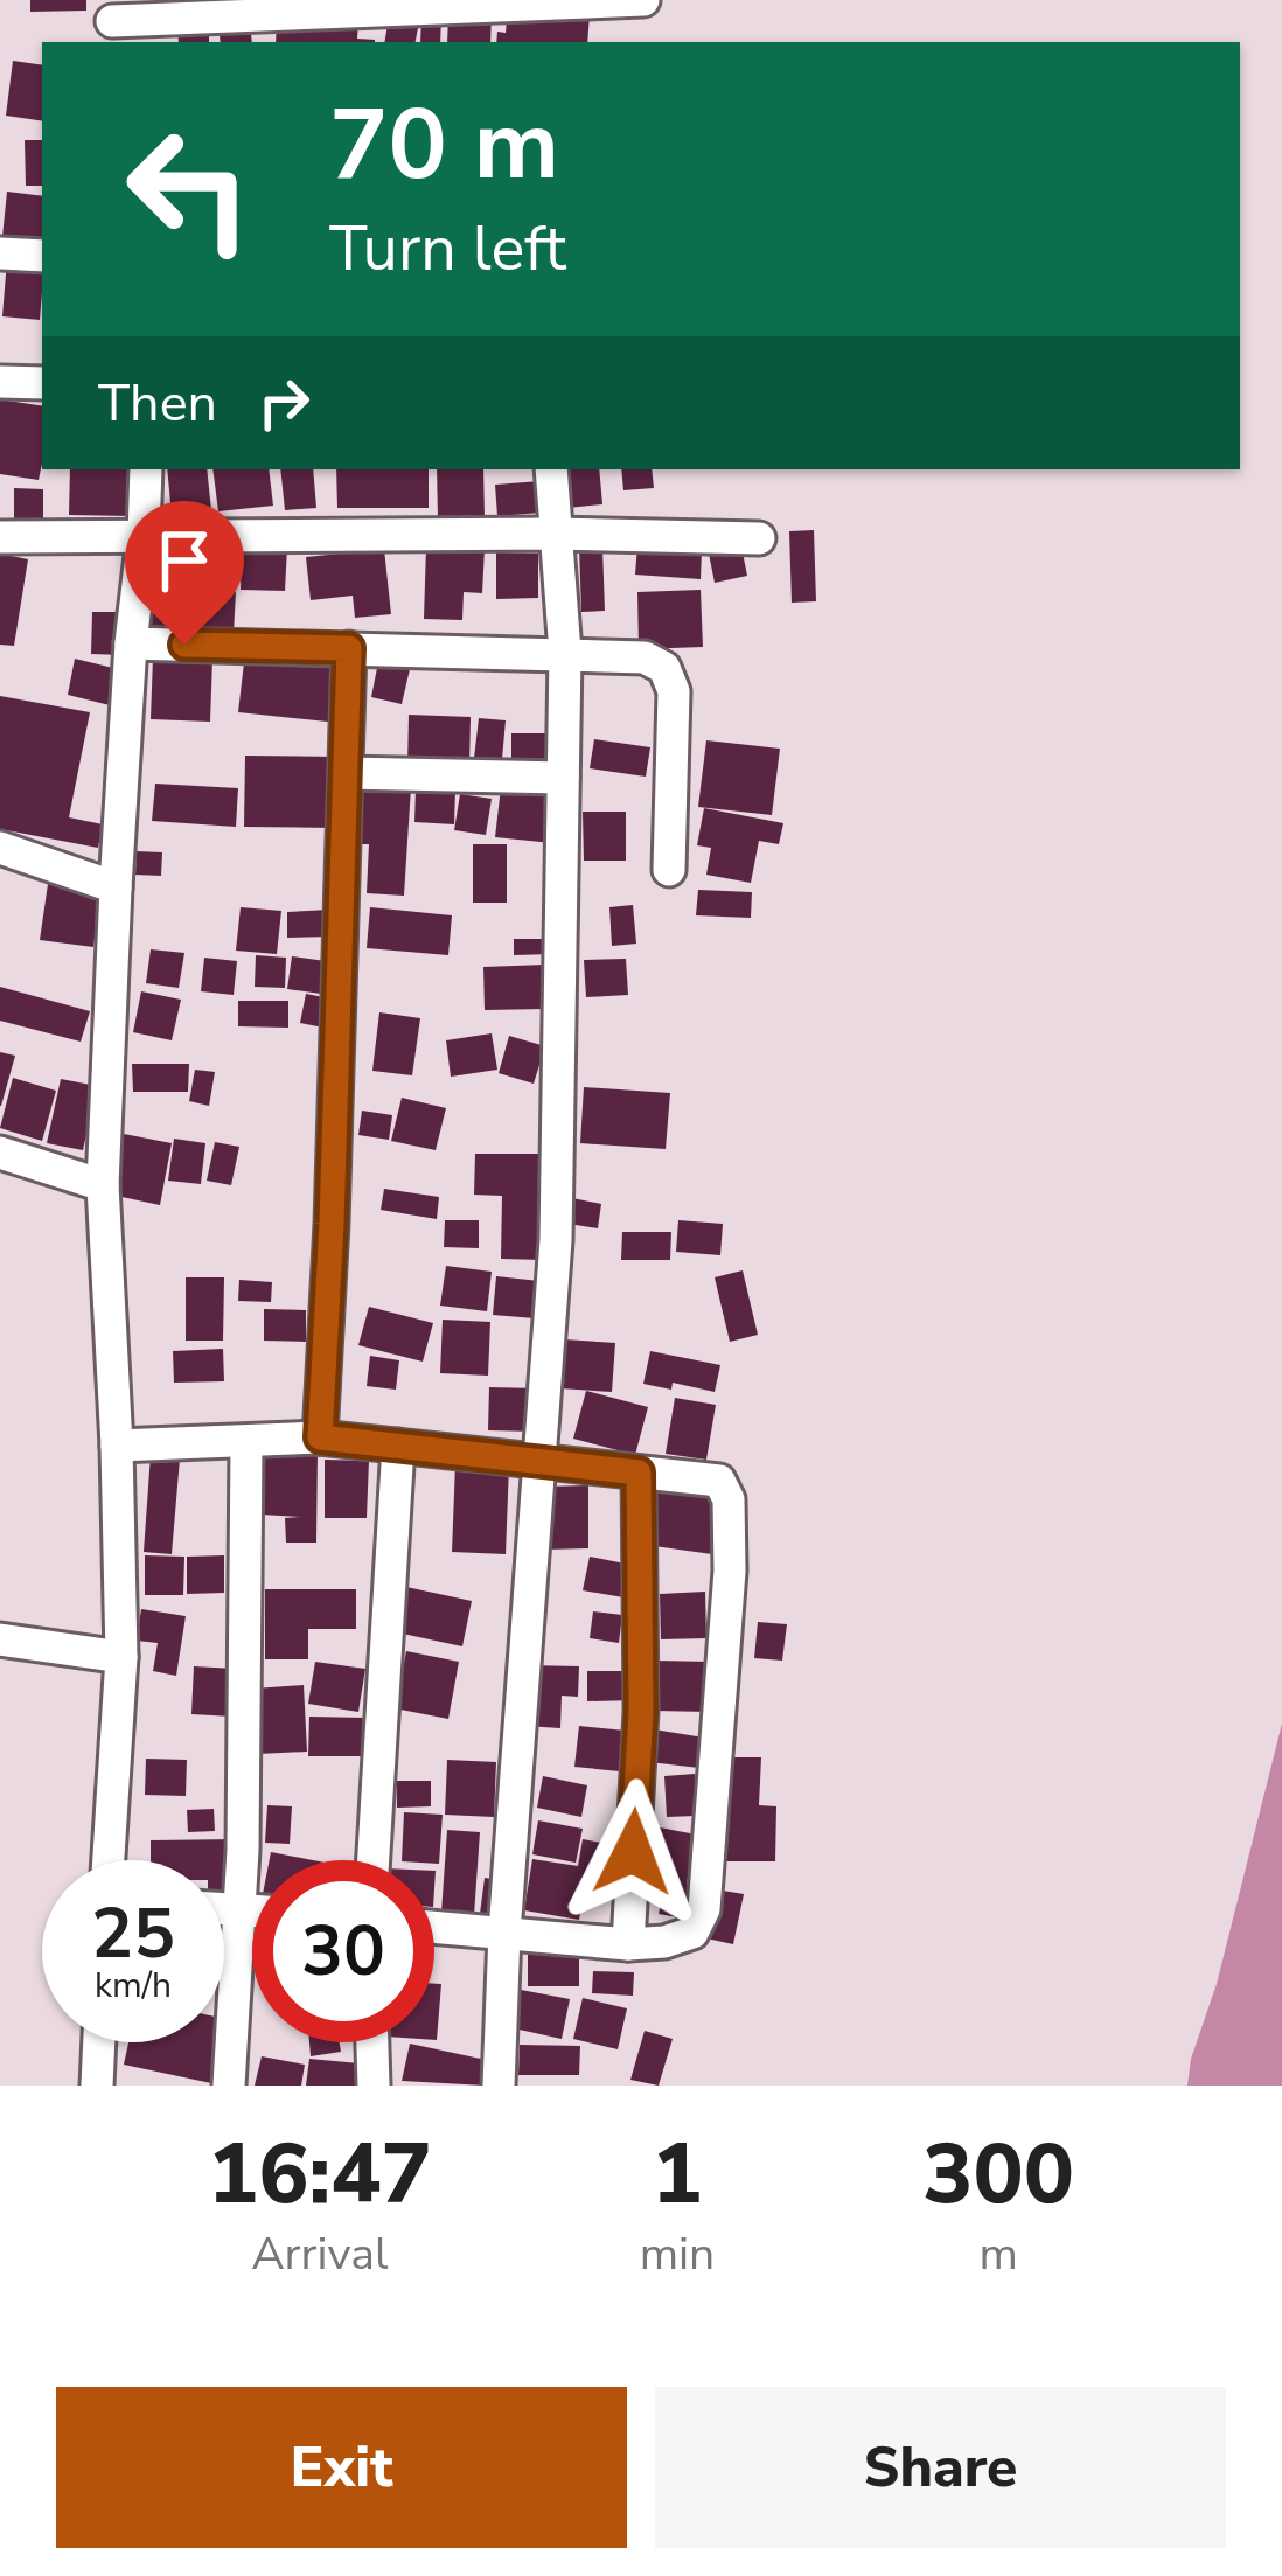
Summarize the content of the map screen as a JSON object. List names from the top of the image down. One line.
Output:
{"page":{"turn":["70 m","Turn left"],"then":"Then","speed":"25 km/h","limit":"30","eta":["16:47","Arrival","1","min","300","m"],"buttons":["Exit","Share"]}}
